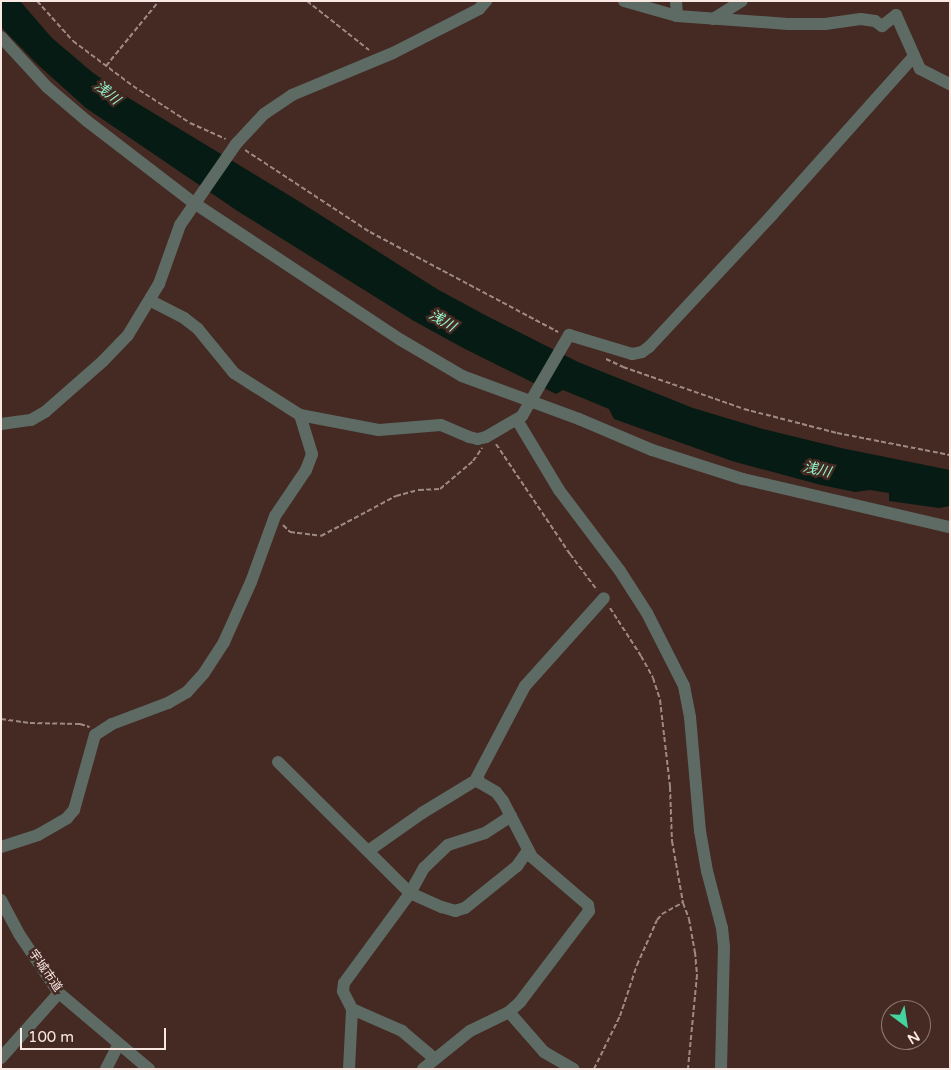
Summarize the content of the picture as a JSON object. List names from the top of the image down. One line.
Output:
{"streets":{"street":["宇城市道"]},"water":["浅川"],"scale_bar":"100 m","north":"bottom right"}
